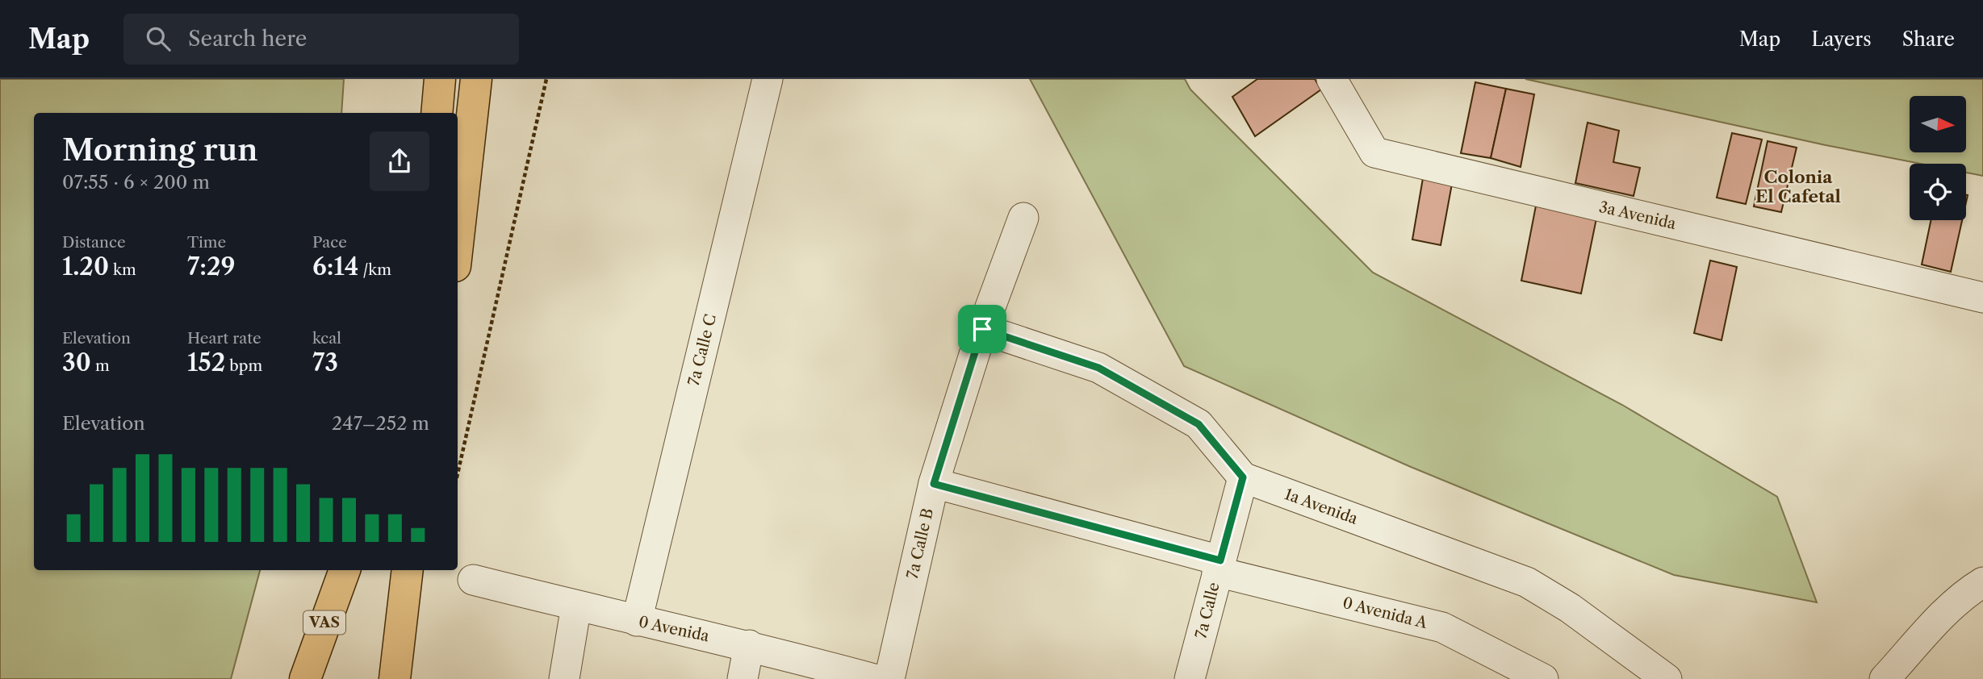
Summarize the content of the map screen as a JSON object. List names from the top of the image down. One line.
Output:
{"streets":{"highway":["VAS"],"street":["3a Avenida","7a Calle C","1a Avenida","7a Calle B","7a Calle","0 Avenida A","0 Avenida"]},"crossings":[["7a Calle C","0 Avenida"],["1a Avenida","7a Calle B"],["1a Avenida","7a Calle"],["7a Calle B","0 Avenida A"],["7a Calle","0 Avenida A"]],"districts":["Colonia El Cafetal"],"north":"right","page":{"header":"Map","search":"Search here","nav":["Map","Layers","Share"],"heading":["Morning run","07:55 · 6 × 200 m"],"stats":[["Distance","1.20 km"],["Time","7:29"],["Pace","6:14 /km"],["Elevation","30 m"],["Heart rate","152 bpm"],["kcal","73"]],"chart":["Elevation","247–252 m"]}}
